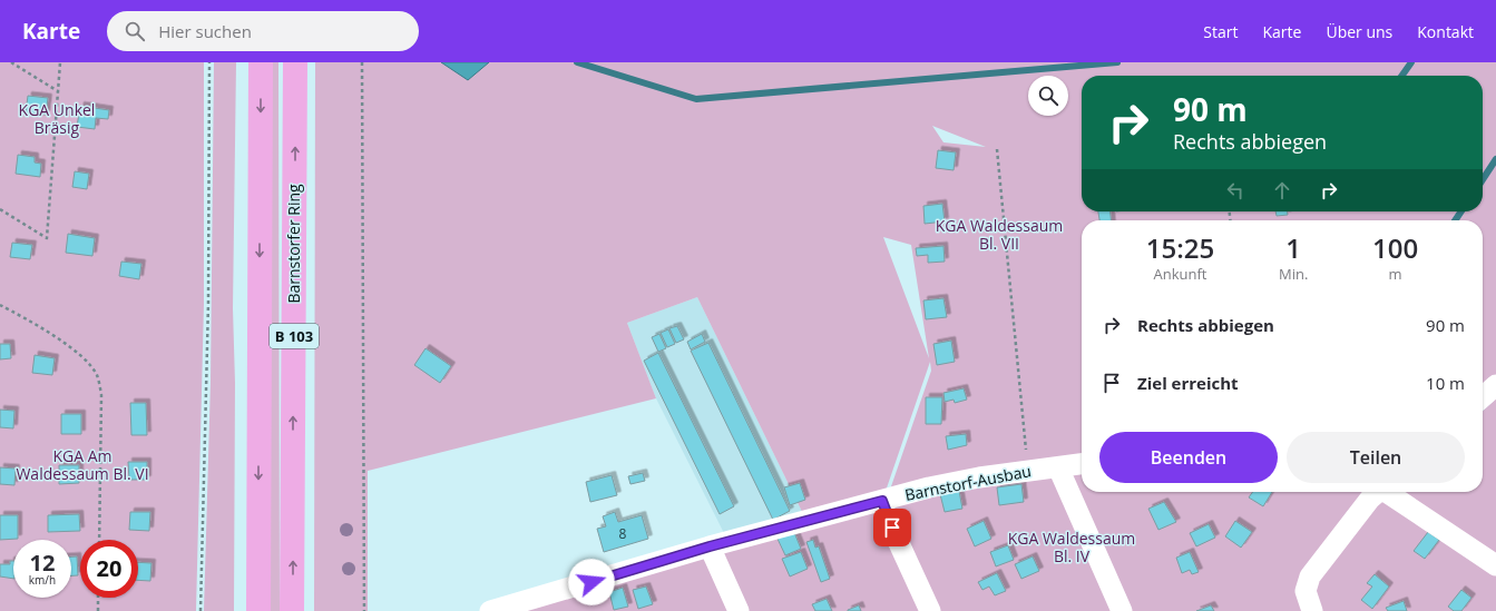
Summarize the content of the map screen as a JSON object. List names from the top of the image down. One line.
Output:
{"streets":{"highway":["Barnstorfer Ring","B 103"],"lane":["Barnstorf-Ausbau"]},"parks":["KGA Unkel Bräsig","KGA Waldessaum Bl. VII","KGA Am Waldessaum Bl. VI","KGA Waldessaum Bl. IV"],"house_numbers":["8"],"page":{"header":"Karte","search":"Hier suchen","nav":["Start","Karte","Über uns","Kontakt"],"turn":["90 m","Rechts abbiegen"],"eta":["15:25","Ankunft","1","Min.","100","m"],"list":[{"name":"Rechts abbiegen","value":"90 m"},{"name":"Ziel erreicht","value":"10 m"}],"buttons":["Beenden","Teilen"],"speed":"12 km/h","limit":"20"}}
